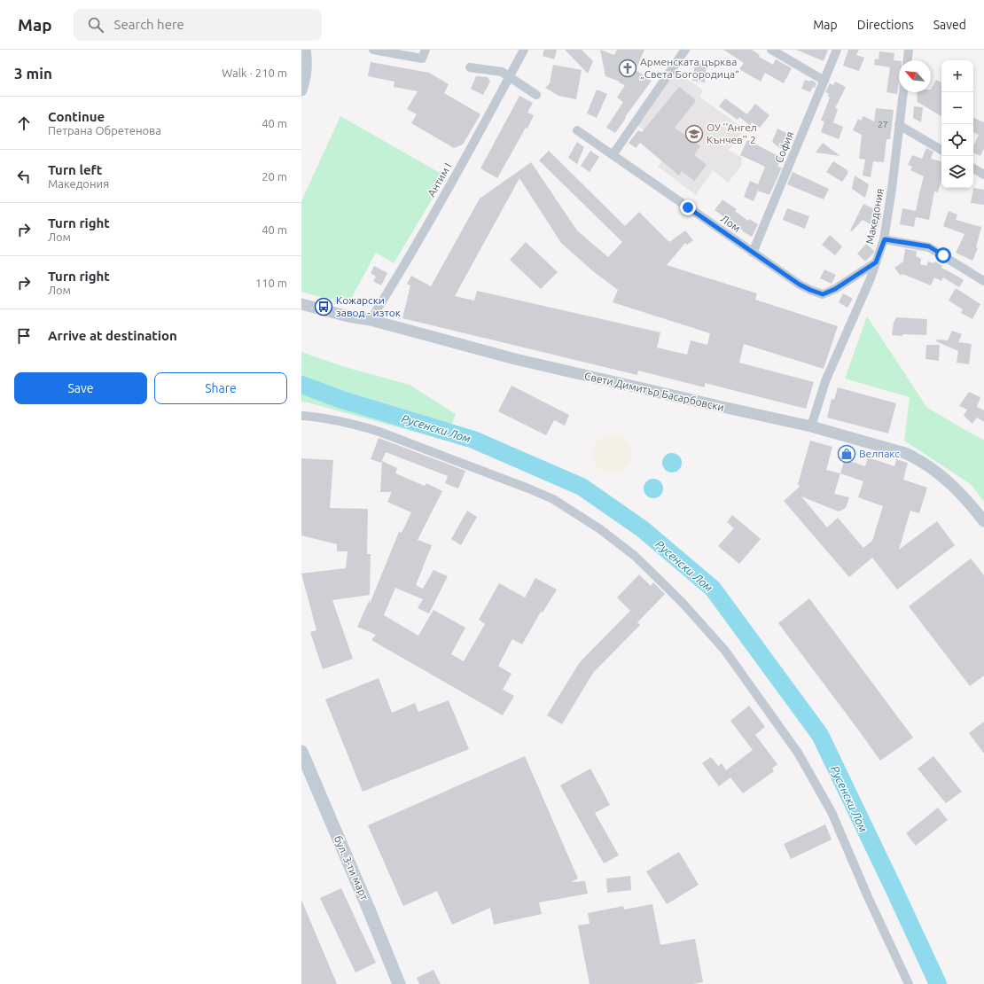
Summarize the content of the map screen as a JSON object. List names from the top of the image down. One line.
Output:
{"streets":{"main road":["бул. 3-ти март"],"street":["София","Антим I","Македония","Лом","Свети Димитър Басарбовски"]},"crossings":[["София","Лом"],["Антим I","Свети Димитър Басарбовски"],["Македония","Лом"],["Македония","Свети Димитър Басарбовски"]],"water":["Русенски Лом"],"places":{"church":["Арменската църква „Света Богородица“"],"school or university":["ОУ ''Ангел Кънчев'' 2"],"bus stop":["Кожарски завод - изток"],"shop":["Велпакс"]},"house_numbers":["27"],"north":"top left","page":{"header":"Map","search":"Search here","nav":["Map","Directions","Saved"],"heading":["3 min","Walk · 210 m"],"map_buttons":["+","−"],"list":[["Continue","Петрана Обретенова","40 m"],["Turn left","Македония","20 m"],["Turn right","Лом","40 m"],["Turn right","Лом","110 m"],"Arrive at destination"],"buttons":["Save","Share"]}}
